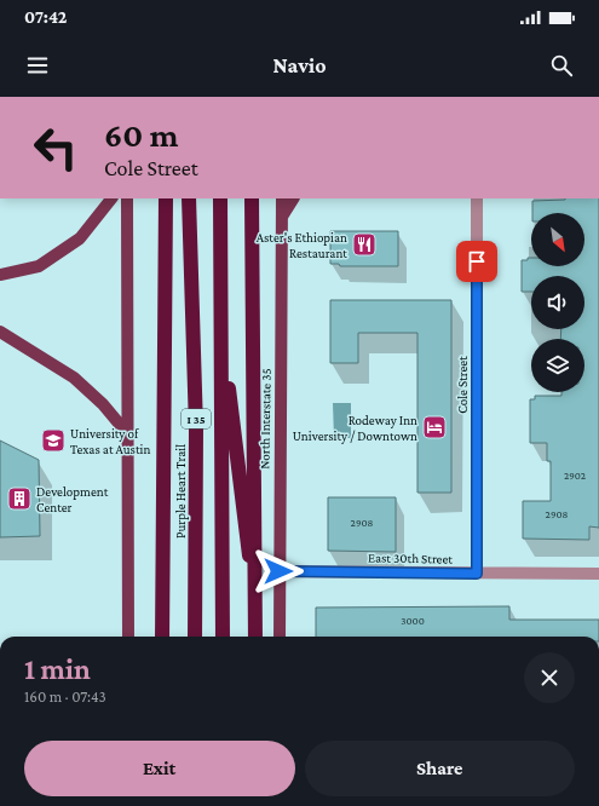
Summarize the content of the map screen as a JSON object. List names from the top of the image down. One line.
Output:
{"streets":{"highway":["I 35","Purple Heart Trail"],"main road":["North Interstate 35"],"street":["Cole Street","East 30th Street"]},"crossings":[["Cole Street","East 30th Street"],["North Interstate 35","East 30th Street"]],"places":{"restaurant":["Aster's Ethiopian Restaurant"],"hotel":["Rodeway Inn University / Downtown"],"school or university":["University of Texas at Austin"],"building":["Development Center"]},"house_numbers":["2902","2908","2908","3000"],"north":"bottom right","page":{"status":"07:42","header":"Navio","turn":["60 m","Cole Street"],"heading":["1 min","160 m · 07:43"],"buttons":["Exit","Share"]}}
